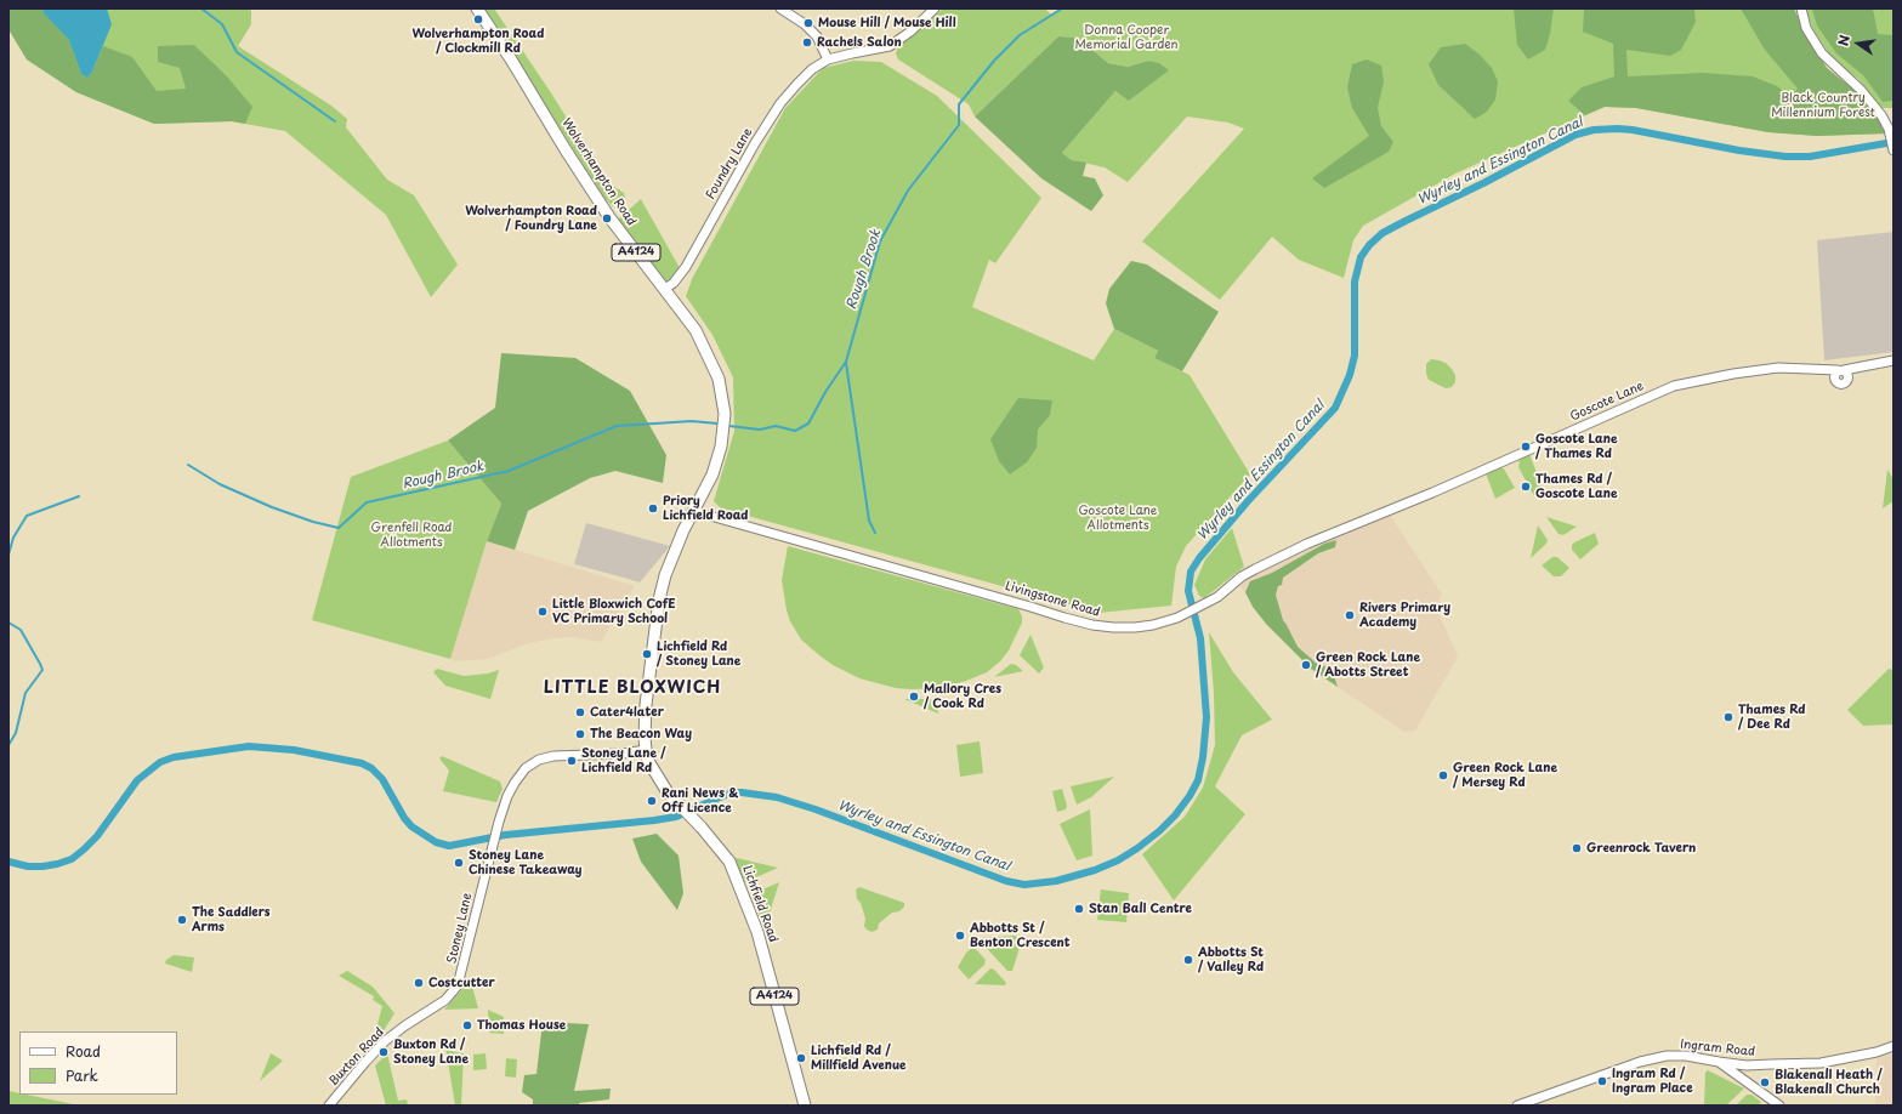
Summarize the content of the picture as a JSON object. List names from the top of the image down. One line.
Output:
{"streets":{"main road":["Wolverhampton Road","A4124","Lichfield Road"],"street":["Foundry Lane","Goscote Lane","Livingstone Road","Stoney Lane","Ingram Road","Buxton Road"]},"crossings":[["Foundry Lane","Wolverhampton Road"],["Wolverhampton Road","Livingstone Road"],["Wolverhampton Road","Lichfield Road"],["Goscote Lane","Livingstone Road"],["Livingstone Road","Lichfield Road"],["Lichfield Road","Stoney Lane"],["Stoney Lane","Buxton Road"]],"districts":["LITTLE BLOXWICH"],"water":["Wyrley and Essington Canal","Rough Brook"],"parks":["Donna Cooper Memorial Garden","Black Country Millennium Forest","Goscote Lane Allotments","Grenfell Road Allotments"],"places":["Wolverhampton Road / Clockmill Rd","Mouse Hill / Mouse Hill","Rachels Salon","Wolverhampton Road / Foundry Lane","Goscote Lane / Thames Rd","Thames Rd / Goscote Lane","Priory Lichfield Road","Little Bloxwich CofE VC Primary School","Rivers Primary Academy","Lichfield Rd / Stoney Lane","Green Rock Lane / Abotts Street","Mallory Cres / Cook Rd","Cater4later","Thames Rd / Dee Rd","The Beacon Way","Stoney Lane / Lichfield Rd","Green Rock Lane / Mersey Rd","Rani News & Off Licence","Greenrock Tavern","Stoney Lane Chinese Takeaway","Stan Ball Centre","The Saddlers Arms","Abbotts St / Benton Crescent","Abbotts St / Valley Rd","Costcutter","Thomas House","Buxton Rd / Stoney Lane","Lichfield Rd / Millfield Avenue","Ingram Rd / Ingram Place","Blakenall Heath / Blakenall Church"],"legend":["Road","Park"],"north":"left"}
